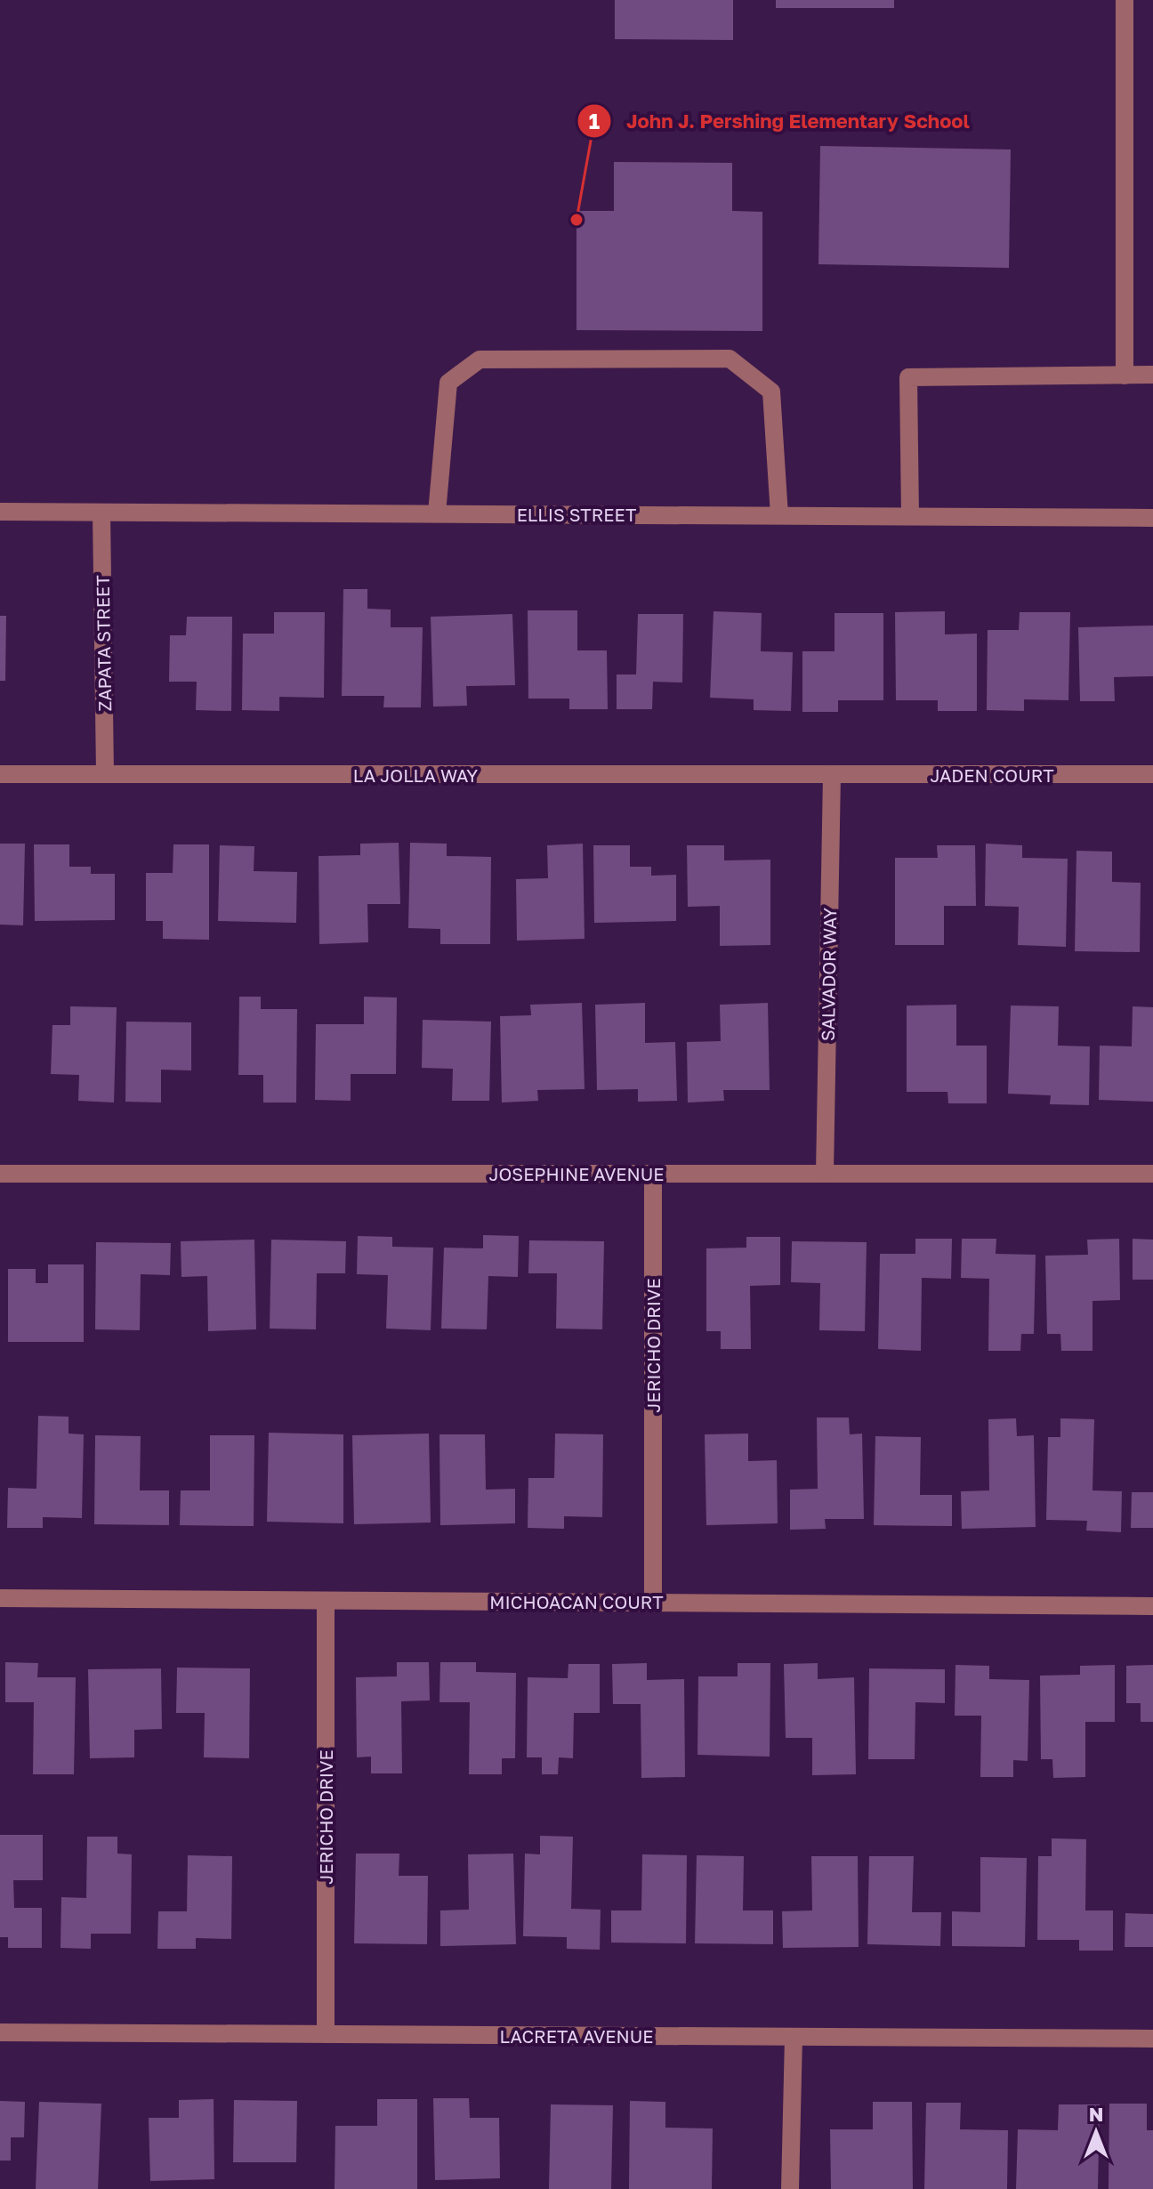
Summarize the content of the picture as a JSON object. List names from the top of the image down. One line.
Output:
{"streets":{"street":["ELLIS STREET","ZAPATA STREET","LA JOLLA WAY","JADEN COURT","SALVADOR WAY","JOSEPHINE AVENUE","JERICHO DRIVE","MICHOACAN COURT","LACRETA AVENUE"]},"crossings":[["ELLIS STREET","ZAPATA STREET"],["ZAPATA STREET","LA JOLLA WAY"],["LA JOLLA WAY","JADEN COURT"],["LA JOLLA WAY","SALVADOR WAY"],["JADEN COURT","SALVADOR WAY"],["SALVADOR WAY","JOSEPHINE AVENUE"],["JOSEPHINE AVENUE","JERICHO DRIVE"],["JERICHO DRIVE","MICHOACAN COURT"],["JERICHO DRIVE","LACRETA AVENUE"]],"places":["John J. Pershing Elementary School"],"north":"top"}
